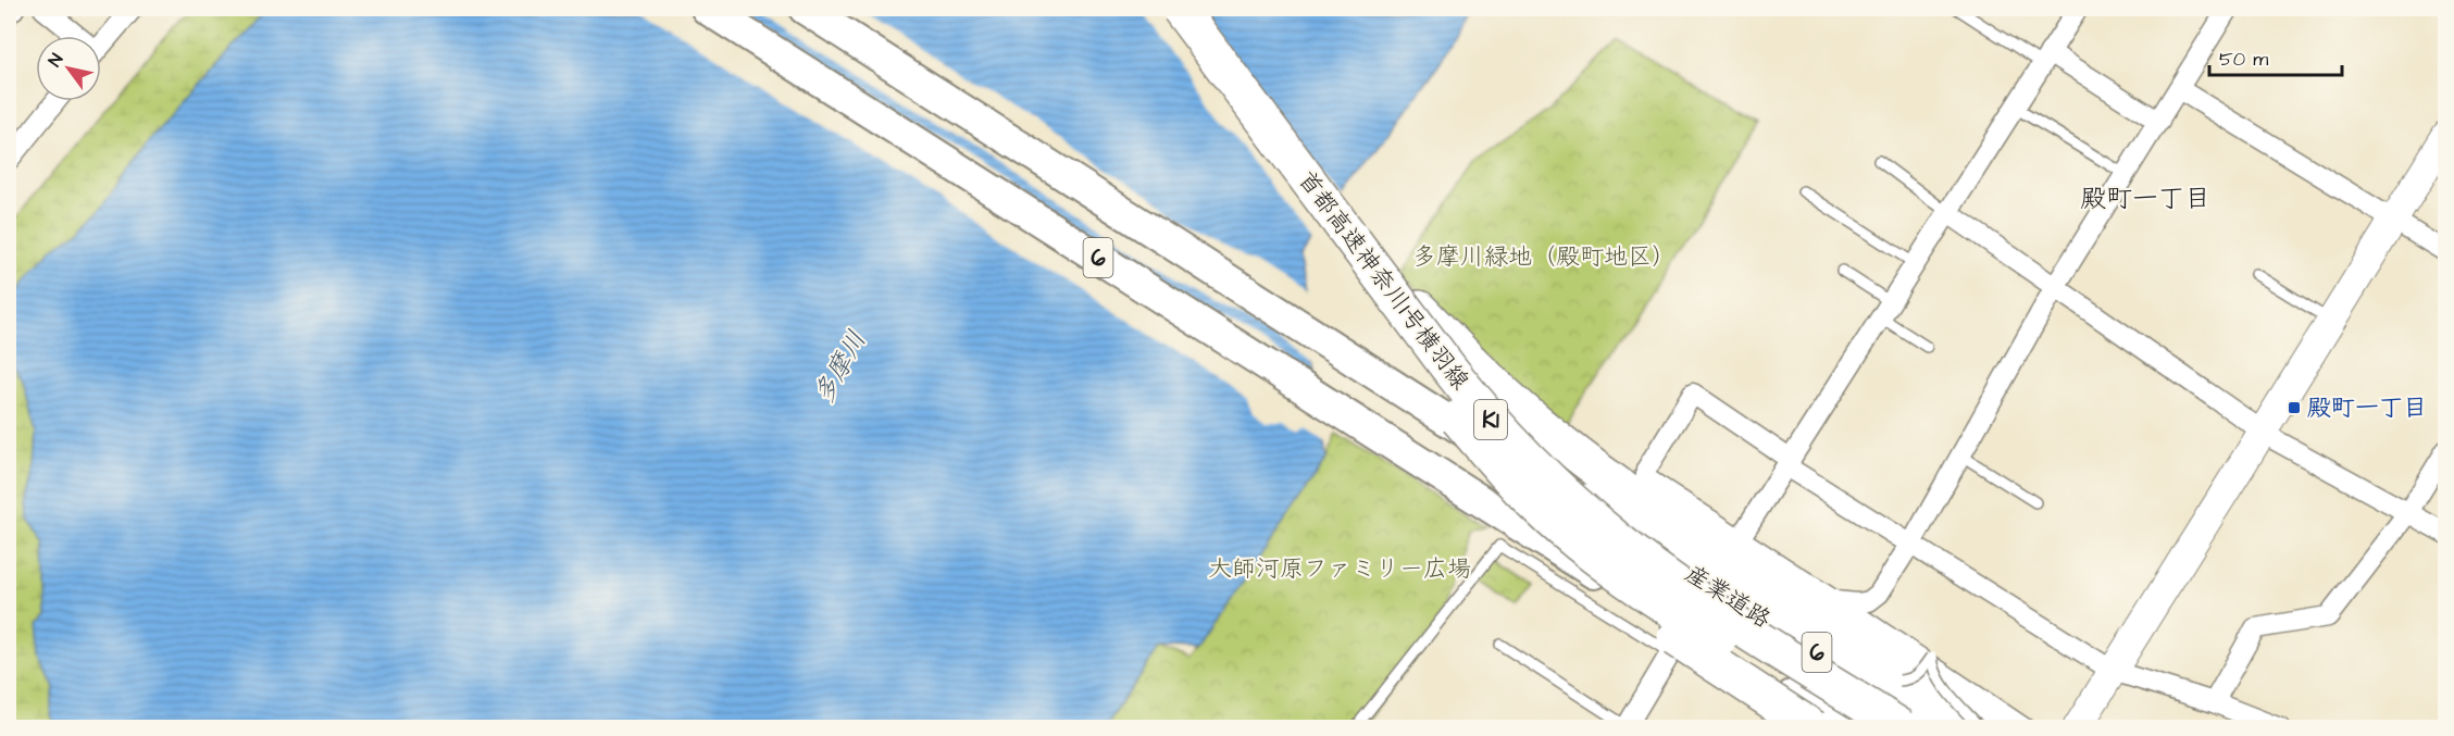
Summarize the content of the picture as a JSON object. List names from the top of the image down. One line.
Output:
{"streets":{"highway":["首都高速神奈川1号横羽線","K1"],"main road":["6","産業道路"]},"crossings":[["6","首都高速神奈川1号横羽線"],["6","産業道路"],["首都高速神奈川1号横羽線","産業道路"]],"districts":["殿町一丁目"],"water":["多摩川"],"parks":["多摩川緑地（殿町地区）","大師河原ファミリー広場"],"places":{"transit":["殿町一丁目"]},"scale_bar":"50 m","north":"top left"}
